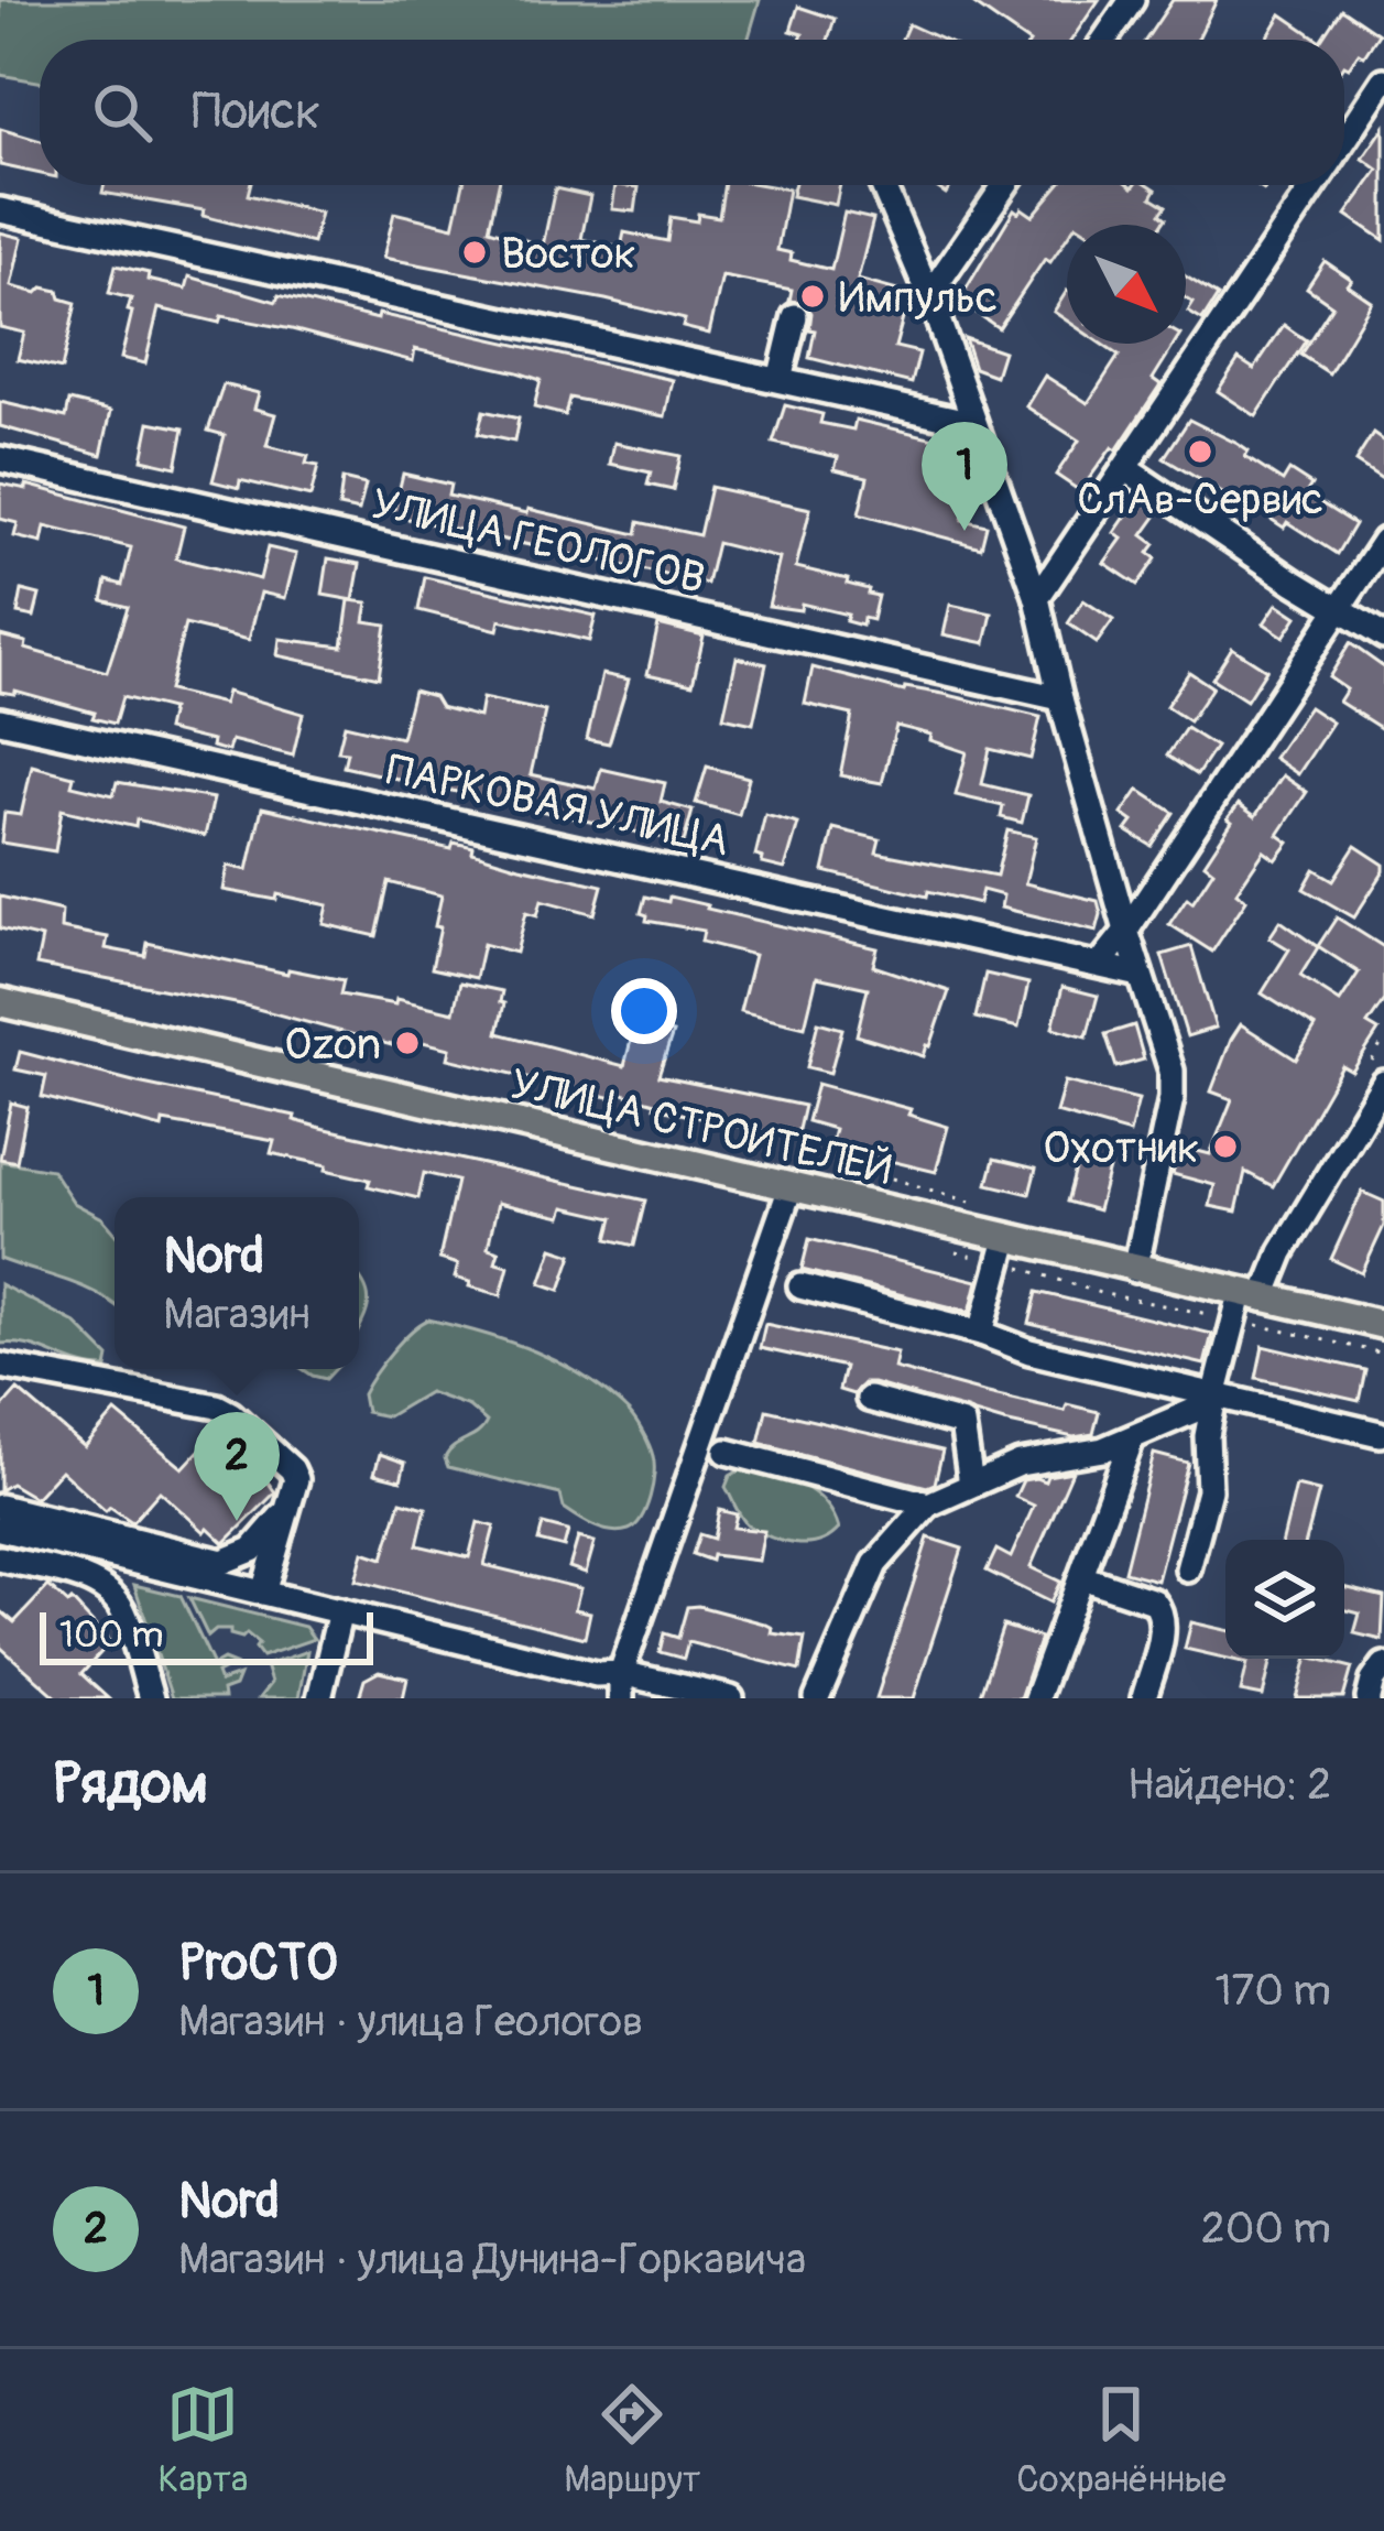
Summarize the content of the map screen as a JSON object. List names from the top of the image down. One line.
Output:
{"streets":{"main road":["УЛИЦА СТРОИТЕЛЕЙ"],"street":["УЛИЦА ГЕОЛОГОВ","ПАРКОВАЯ УЛИЦА"]},"places":["Восток","Импульс","СлАв-Сервис","Ozon","Охотник"],"scale_bar":"100 m","north":"bottom right","page":{"search":"Поиск","pins":["1","2"],"popup":["Nord","Магазин"],"scale":"100 m","heading":["Рядом","Найдено: 2"],"list":[{"mark":"1","name":"ProСТО","note":"Магазин · улица Геологов","value":"170 m"},{"mark":"2","name":"Nord","note":"Магазин · улица Дунина-Горкавича","value":"200 m"}],"nav":["Карта","Маршрут","Сохранённые"]}}
